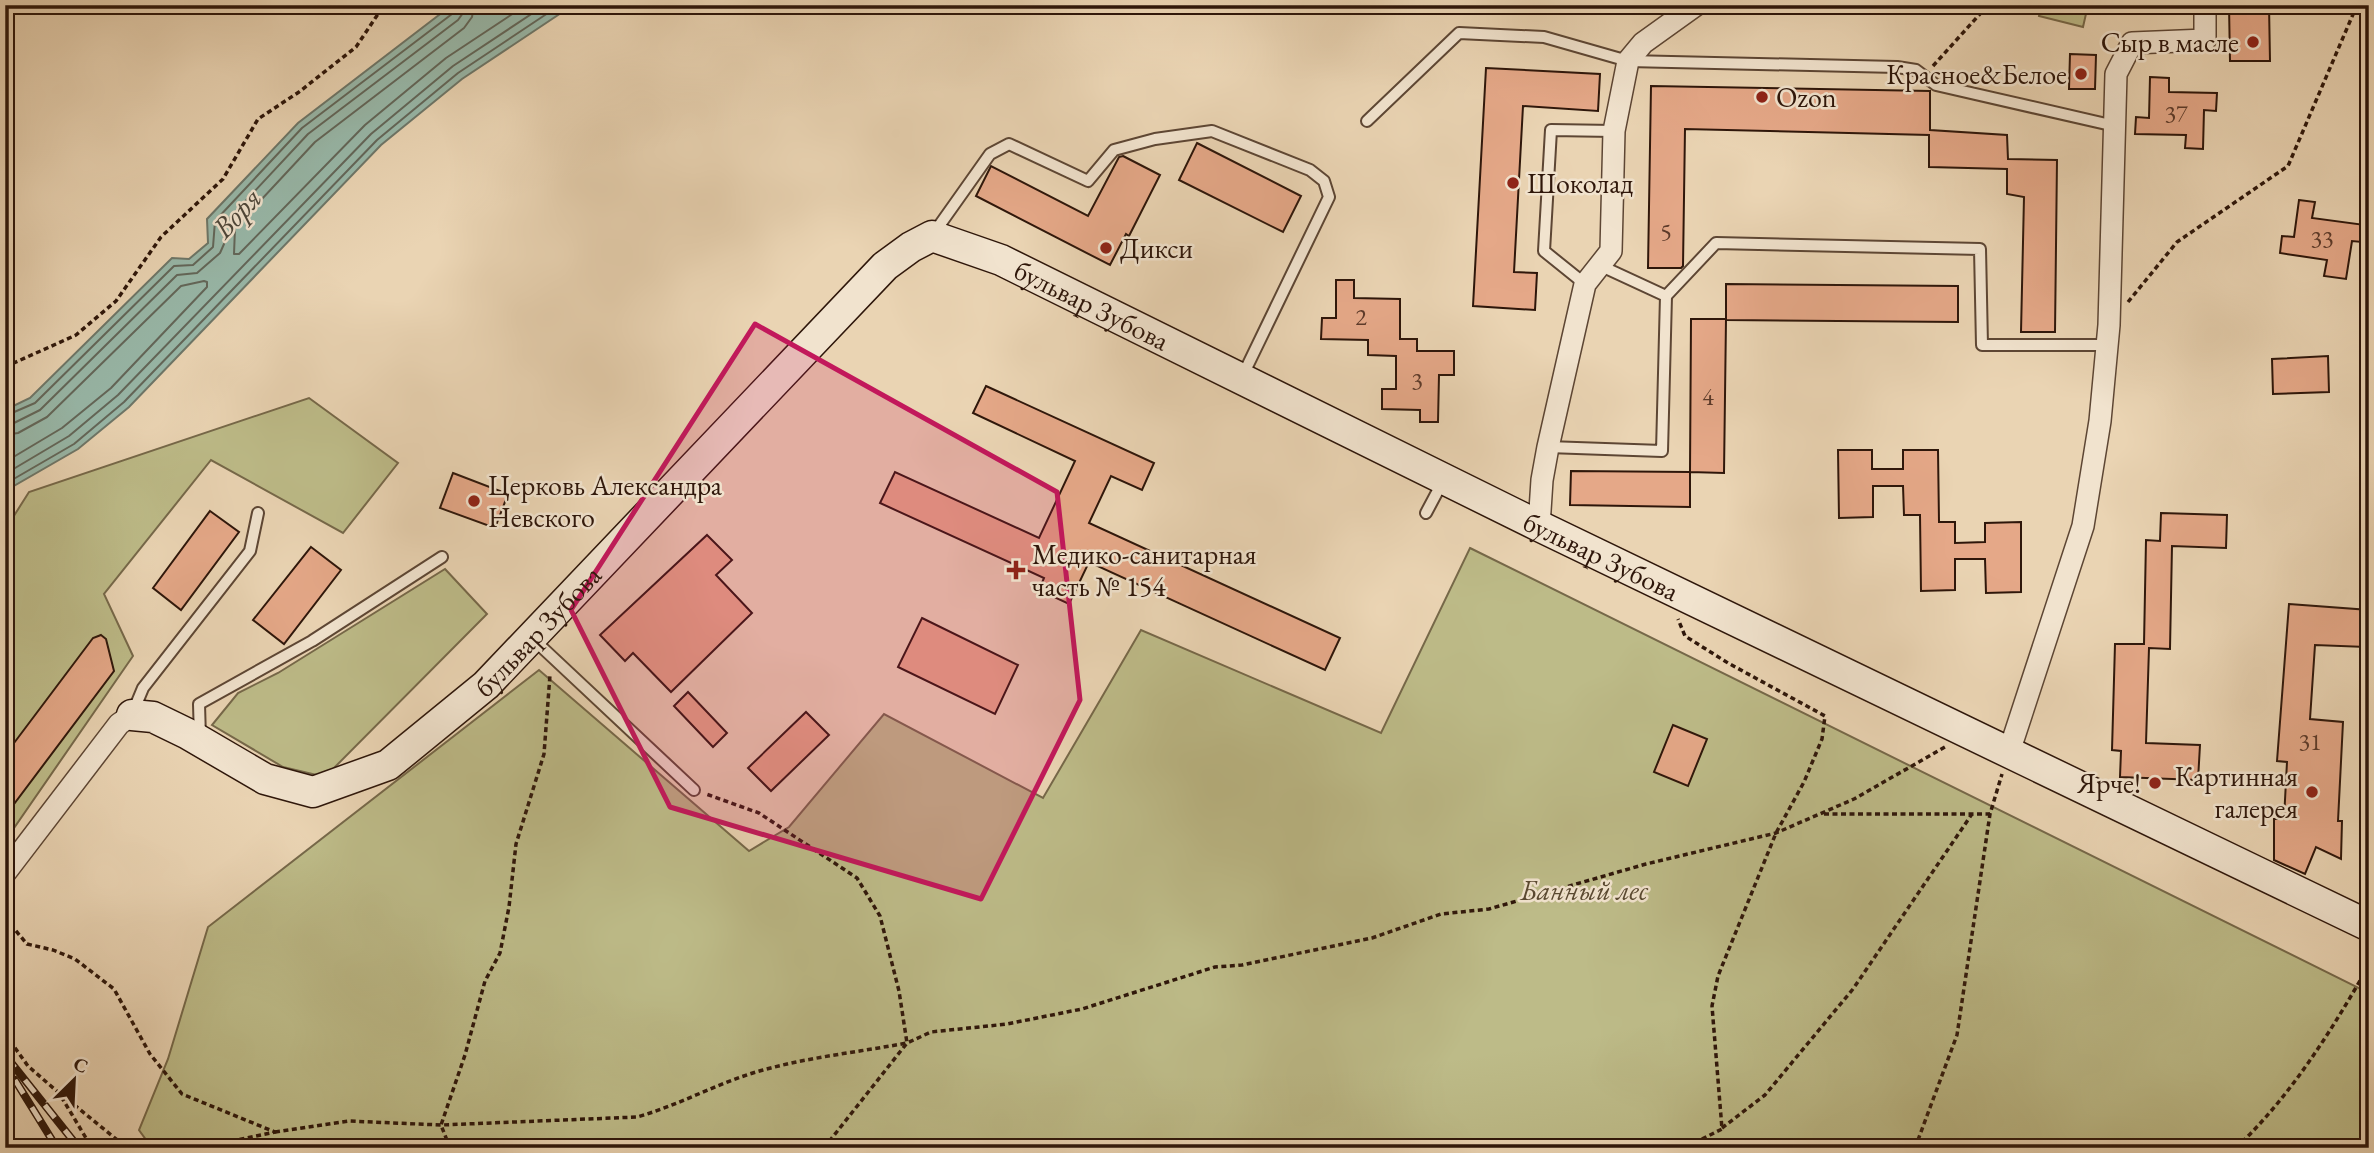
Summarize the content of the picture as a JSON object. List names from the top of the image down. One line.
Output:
{"streets":{"street":["бульвар Зубова"]},"water":["Воря"],"parks":["Банный лес"],"places":{"other":["Сыр в масле","Красное&Белое","Ozon","Шоколад","Дикси","Церковь Александра Невского","Ярче!","Картинная галерея"],"health":["Медико-санитарная часть № 154"]},"house_numbers":["37","5","33","2","3","4","31"],"north":"top right"}
